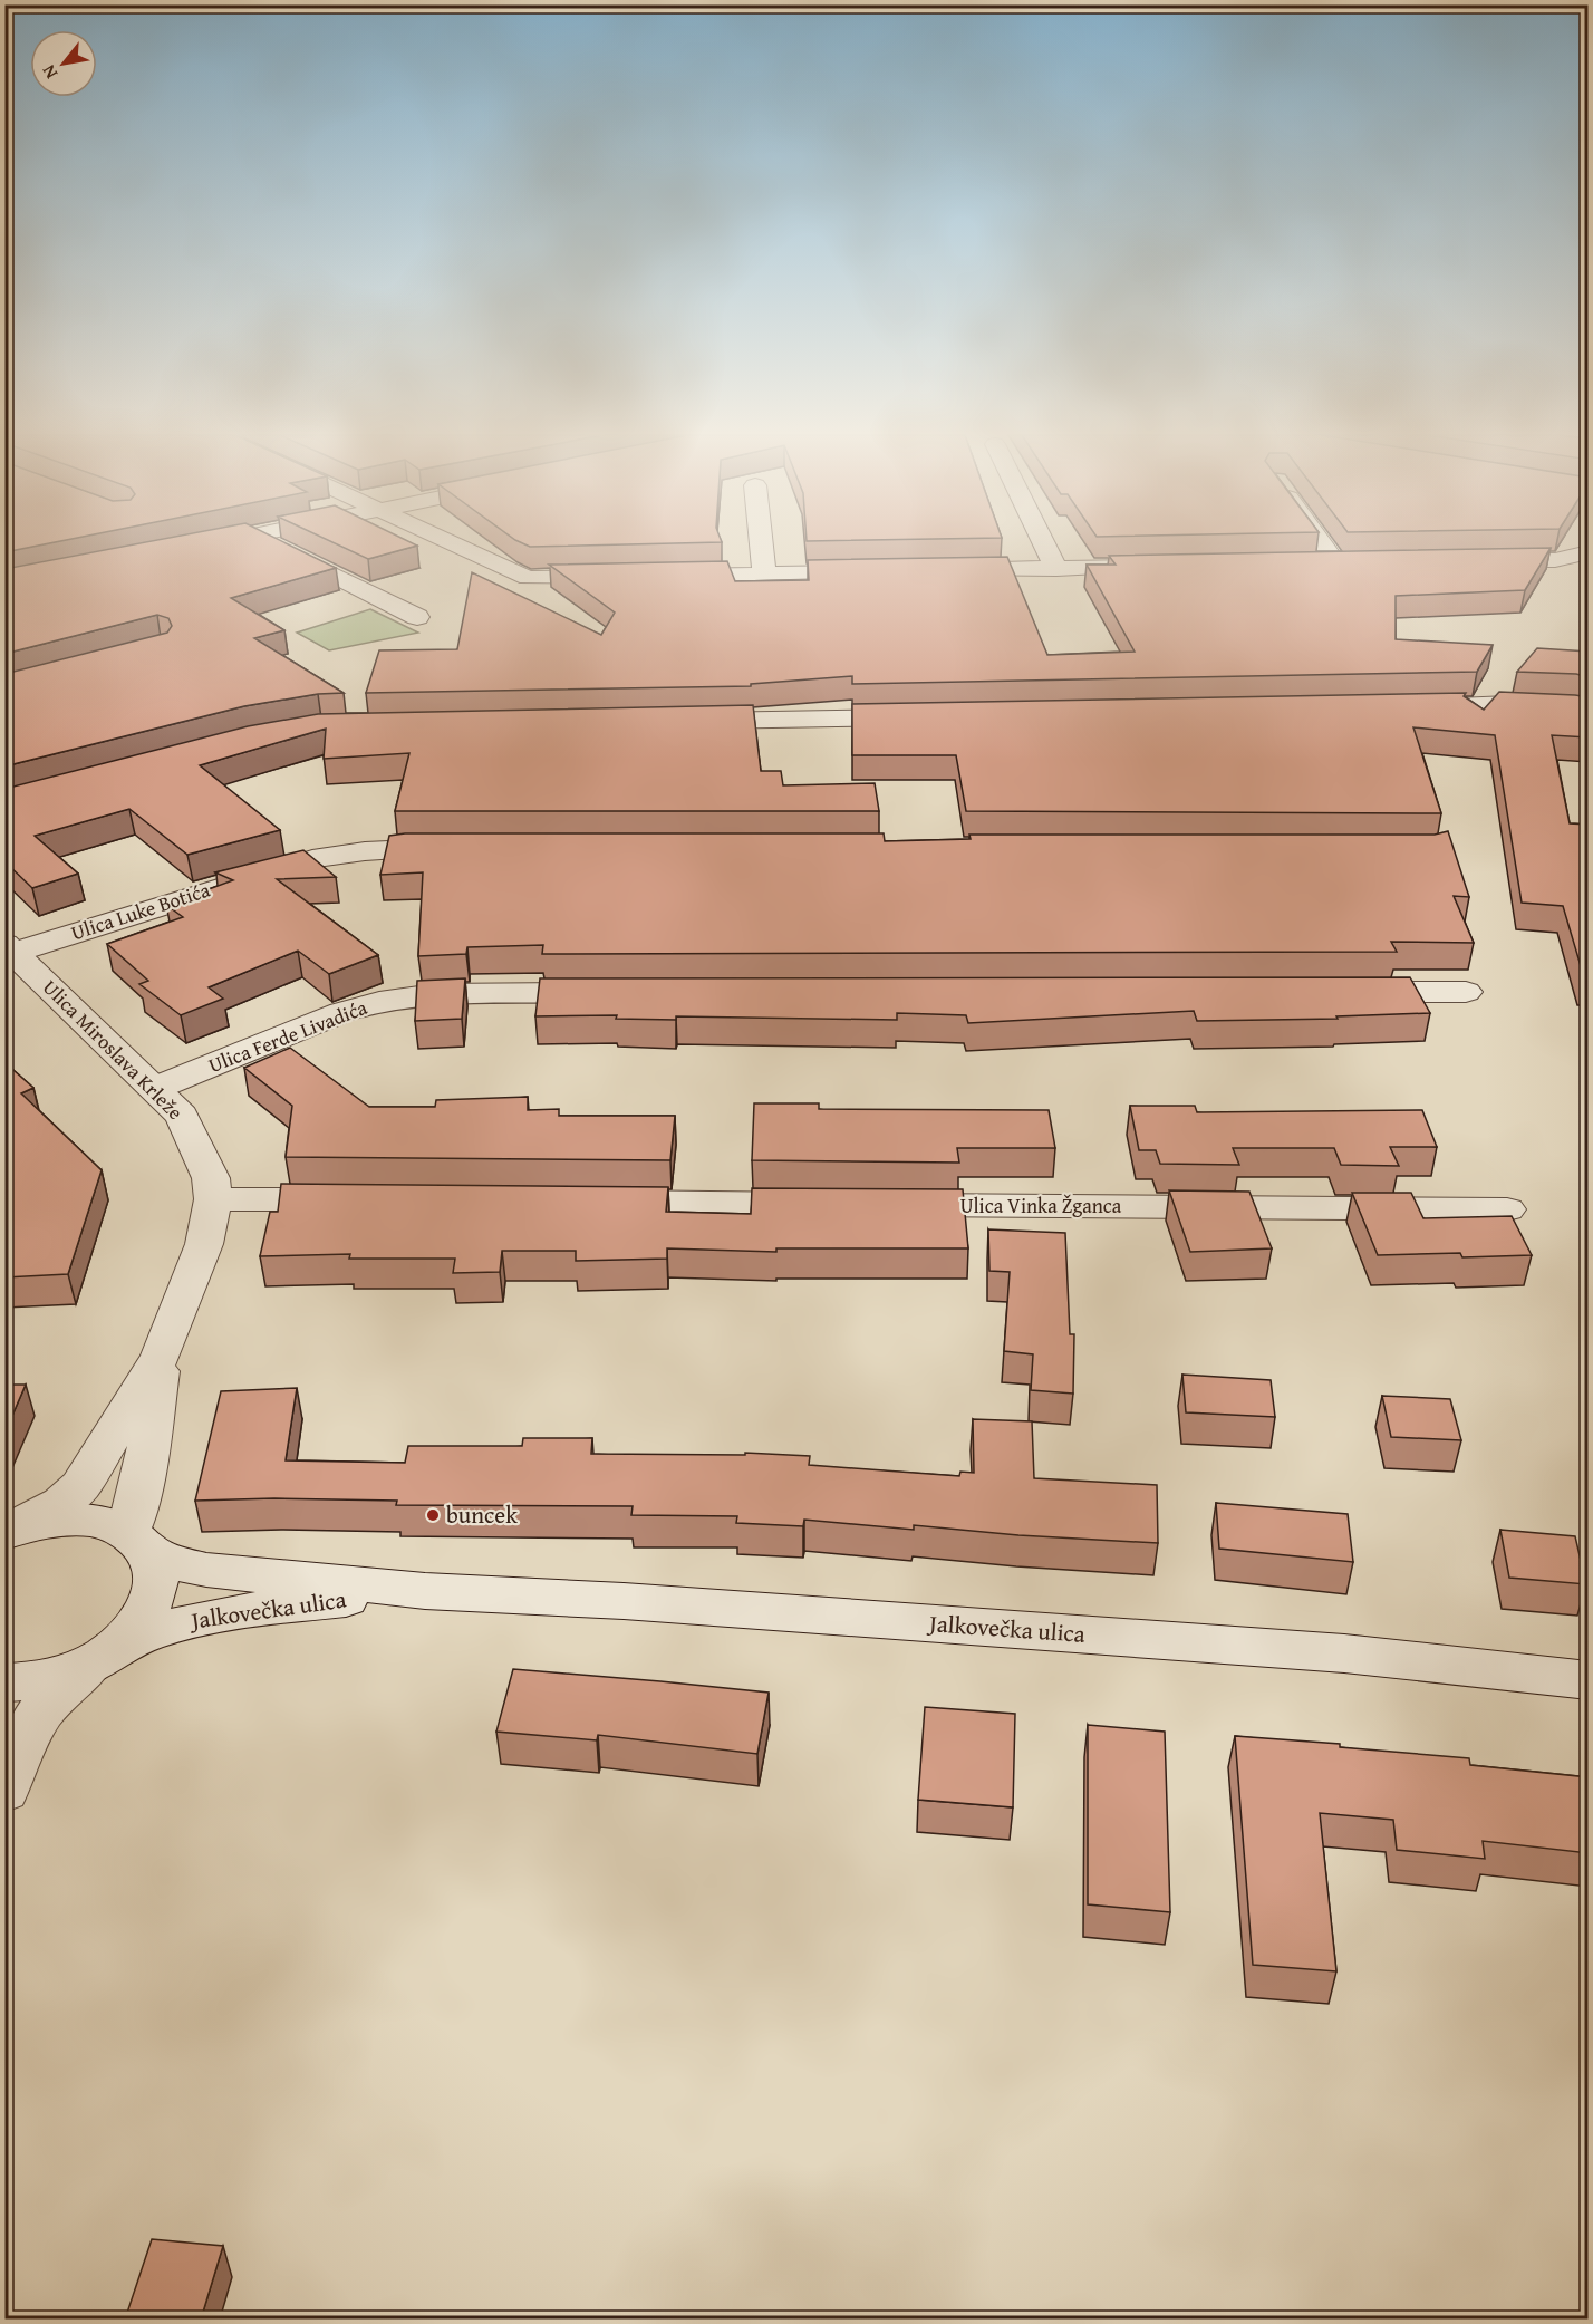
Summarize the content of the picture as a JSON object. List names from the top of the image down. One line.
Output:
{"streets":{"street":["Ulica Luke Botića","Ulica Ferde Livadića","Ulica Miroslava Krleže","Ulica Vinka Žganca","Jalkovečka ulica"]},"crossings":[["Ulica Luke Botića","Ulica Miroslava Krleže"],["Ulica Ferde Livadića","Ulica Miroslava Krleže"],["Ulica Miroslava Krleže","Jalkovečka ulica"]],"places":["buncek"],"north":"bottom left"}
